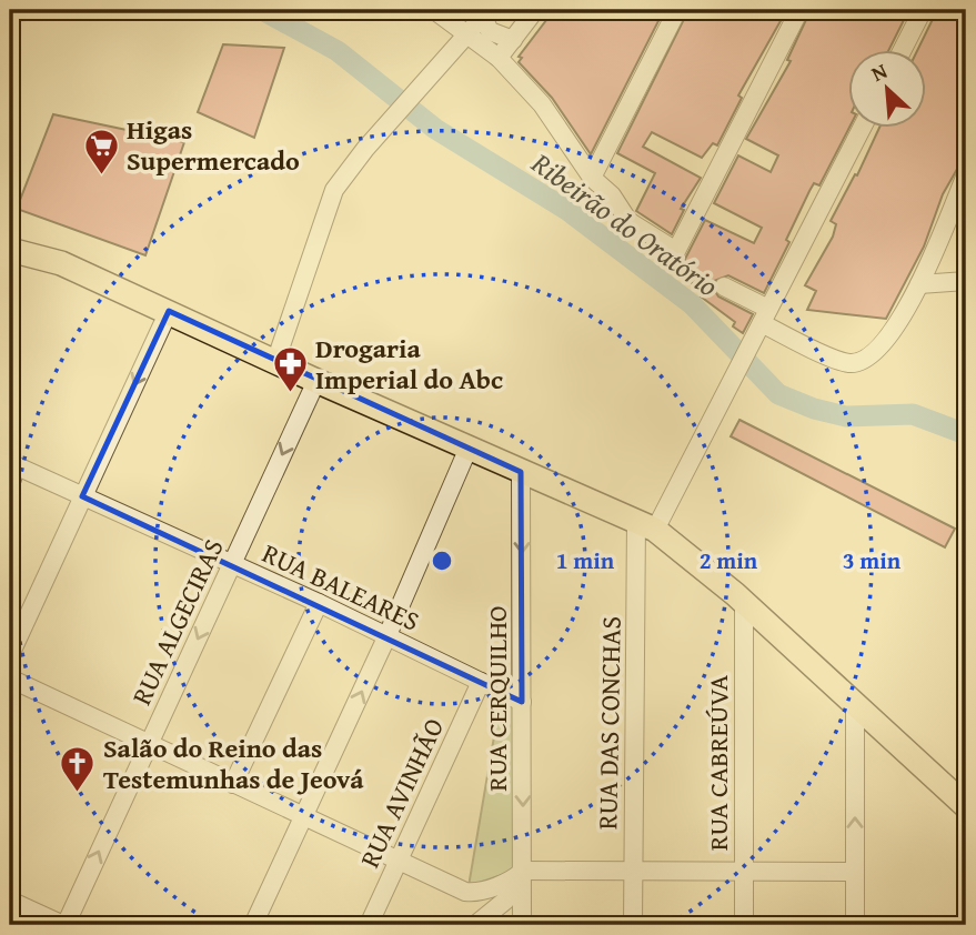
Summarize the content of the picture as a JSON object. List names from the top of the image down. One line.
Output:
{"streets":{"street":["RUA BALEARES","RUA ALGECIRAS","RUA CERQUILHO","RUA DAS CONCHAS","RUA CABREÚVA","RUA AVINHÃO"]},"crossings":[["RUA BALEARES","RUA ALGECIRAS"],["RUA BALEARES","RUA CERQUILHO"],["RUA BALEARES","RUA AVINHÃO"]],"water":["Ribeirão do Oratório"],"places":{"supermarket":["Higas Supermercado"],"pharmacy":["Drogaria Imperial do Abc"],"church":["Salão do Reino das Testemunhas de Jeová"]},"north":"top left","rings":["1 min","2 min","3 min"]}
